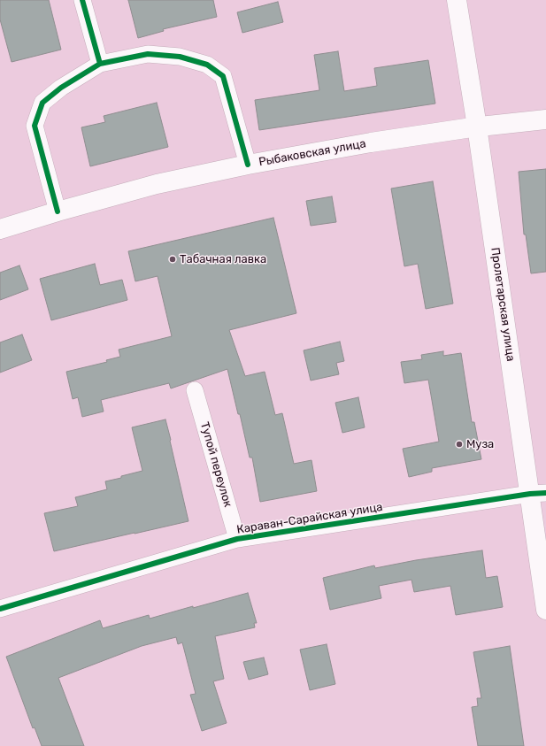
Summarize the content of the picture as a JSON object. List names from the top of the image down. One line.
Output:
{"streets":{"main road":["Рыбаковская улица","Пролетарская улица"],"street":["Тупой переулок","Караван-Сарайская улица"]},"crossings":[["Рыбаковская улица","Пролетарская улица"],["Пролетарская улица","Караван-Сарайская улица"],["Тупой переулок","Караван-Сарайская улица"]],"places":["Табачная лавка","Муза"]}
